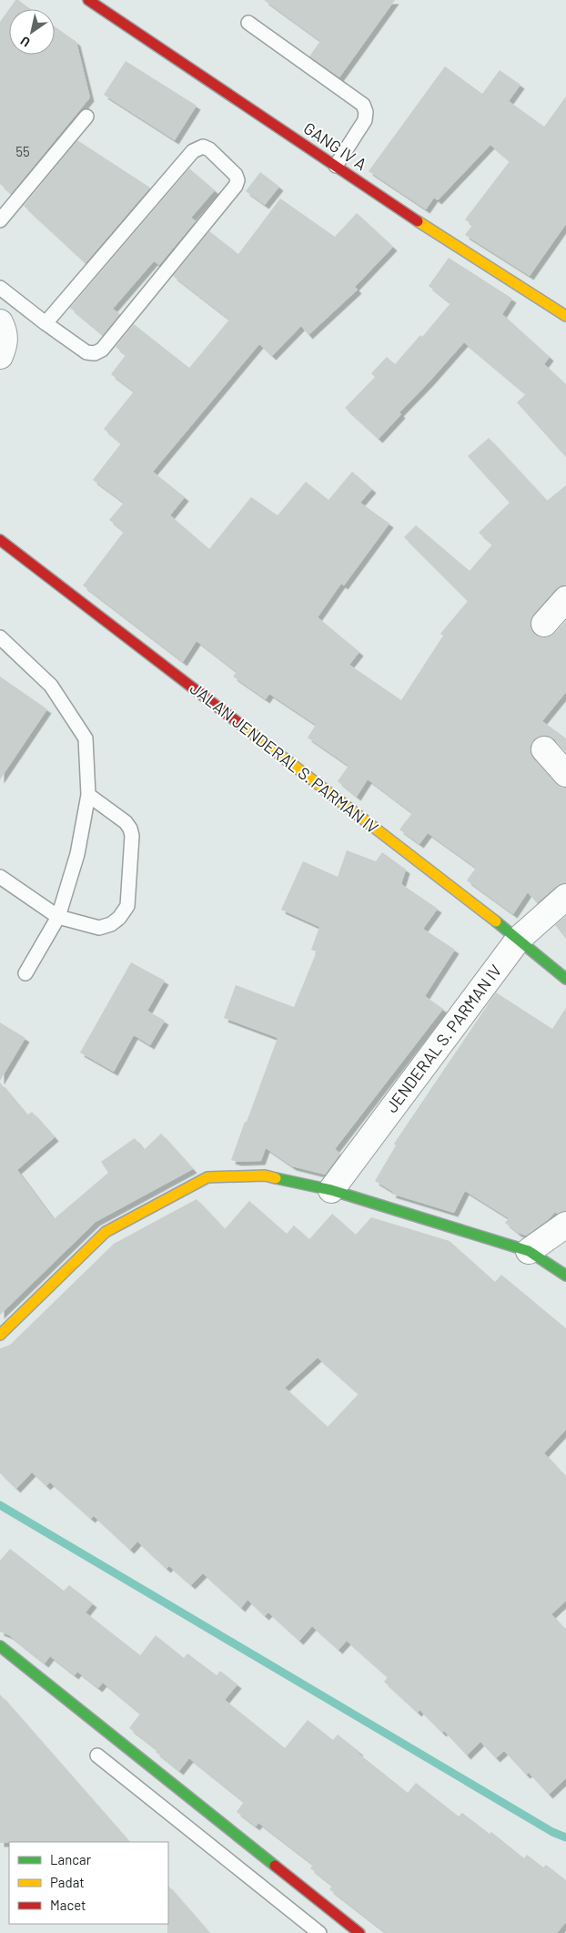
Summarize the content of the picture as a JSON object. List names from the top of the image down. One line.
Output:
{"streets":{"street":["GANG IV A","JALAN JENDERAL S. PARMAN IV","JENDERAL S. PARMAN IV"]},"crossings":[["JALAN JENDERAL S. PARMAN IV","JENDERAL S. PARMAN IV"]],"house_numbers":["55"],"legend":["Lancar","Padat","Macet"],"north":"bottom left"}
